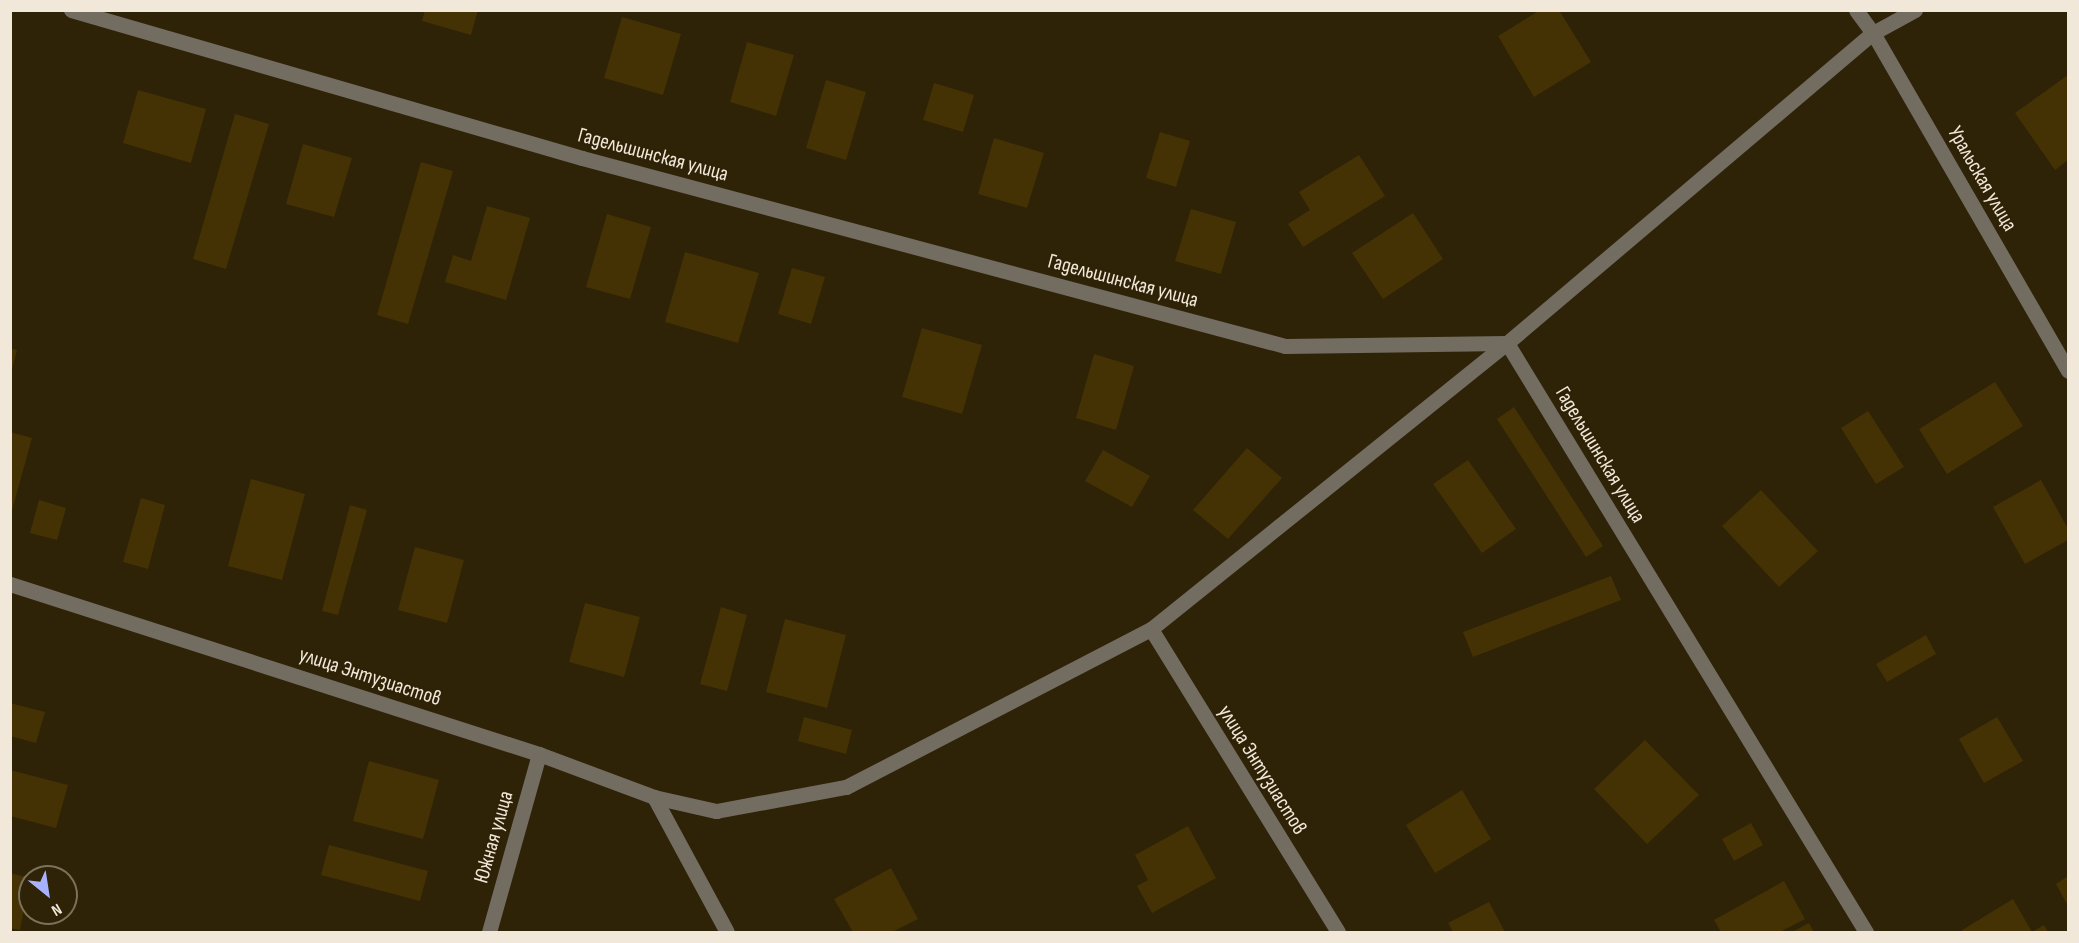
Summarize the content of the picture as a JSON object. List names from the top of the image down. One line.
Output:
{"streets":{"street":["Гадельшинская улица","Уральская улица","улица Энтузиастов","Южная улица"]},"crossings":[["улица Энтузиастов","Южная улица"]],"north":"bottom right"}
